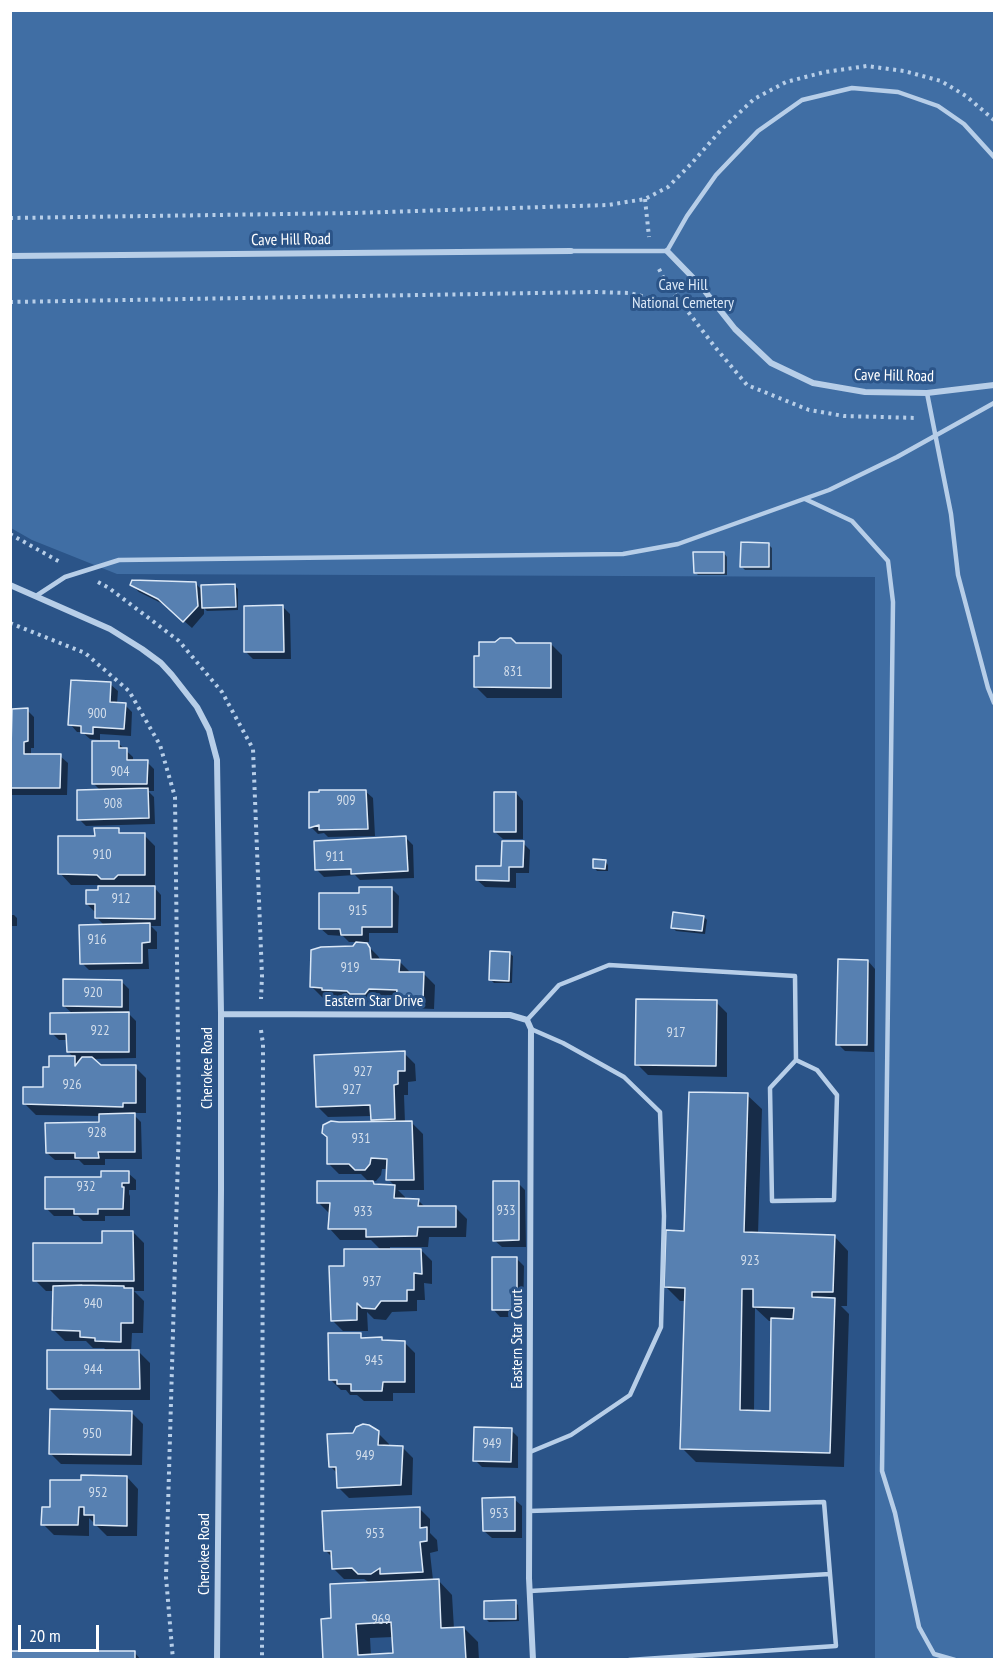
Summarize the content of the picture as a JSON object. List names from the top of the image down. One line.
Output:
{"streets":{"street":["Cave Hill Road","Eastern Star Drive","Cherokee Road","Eastern Star Court"]},"crossings":[["Eastern Star Drive","Cherokee Road"],["Eastern Star Drive","Eastern Star Court"]],"parks":["Cave Hill National Cemetery"],"house_numbers":["831","900","904","909","908","910","911","912","915","916","919","920","922","917","927","926","927","928","931","932","933","933","923","937","940","945","944","950","949","949","952","953","953","969"],"scale_bar":"20 m"}
